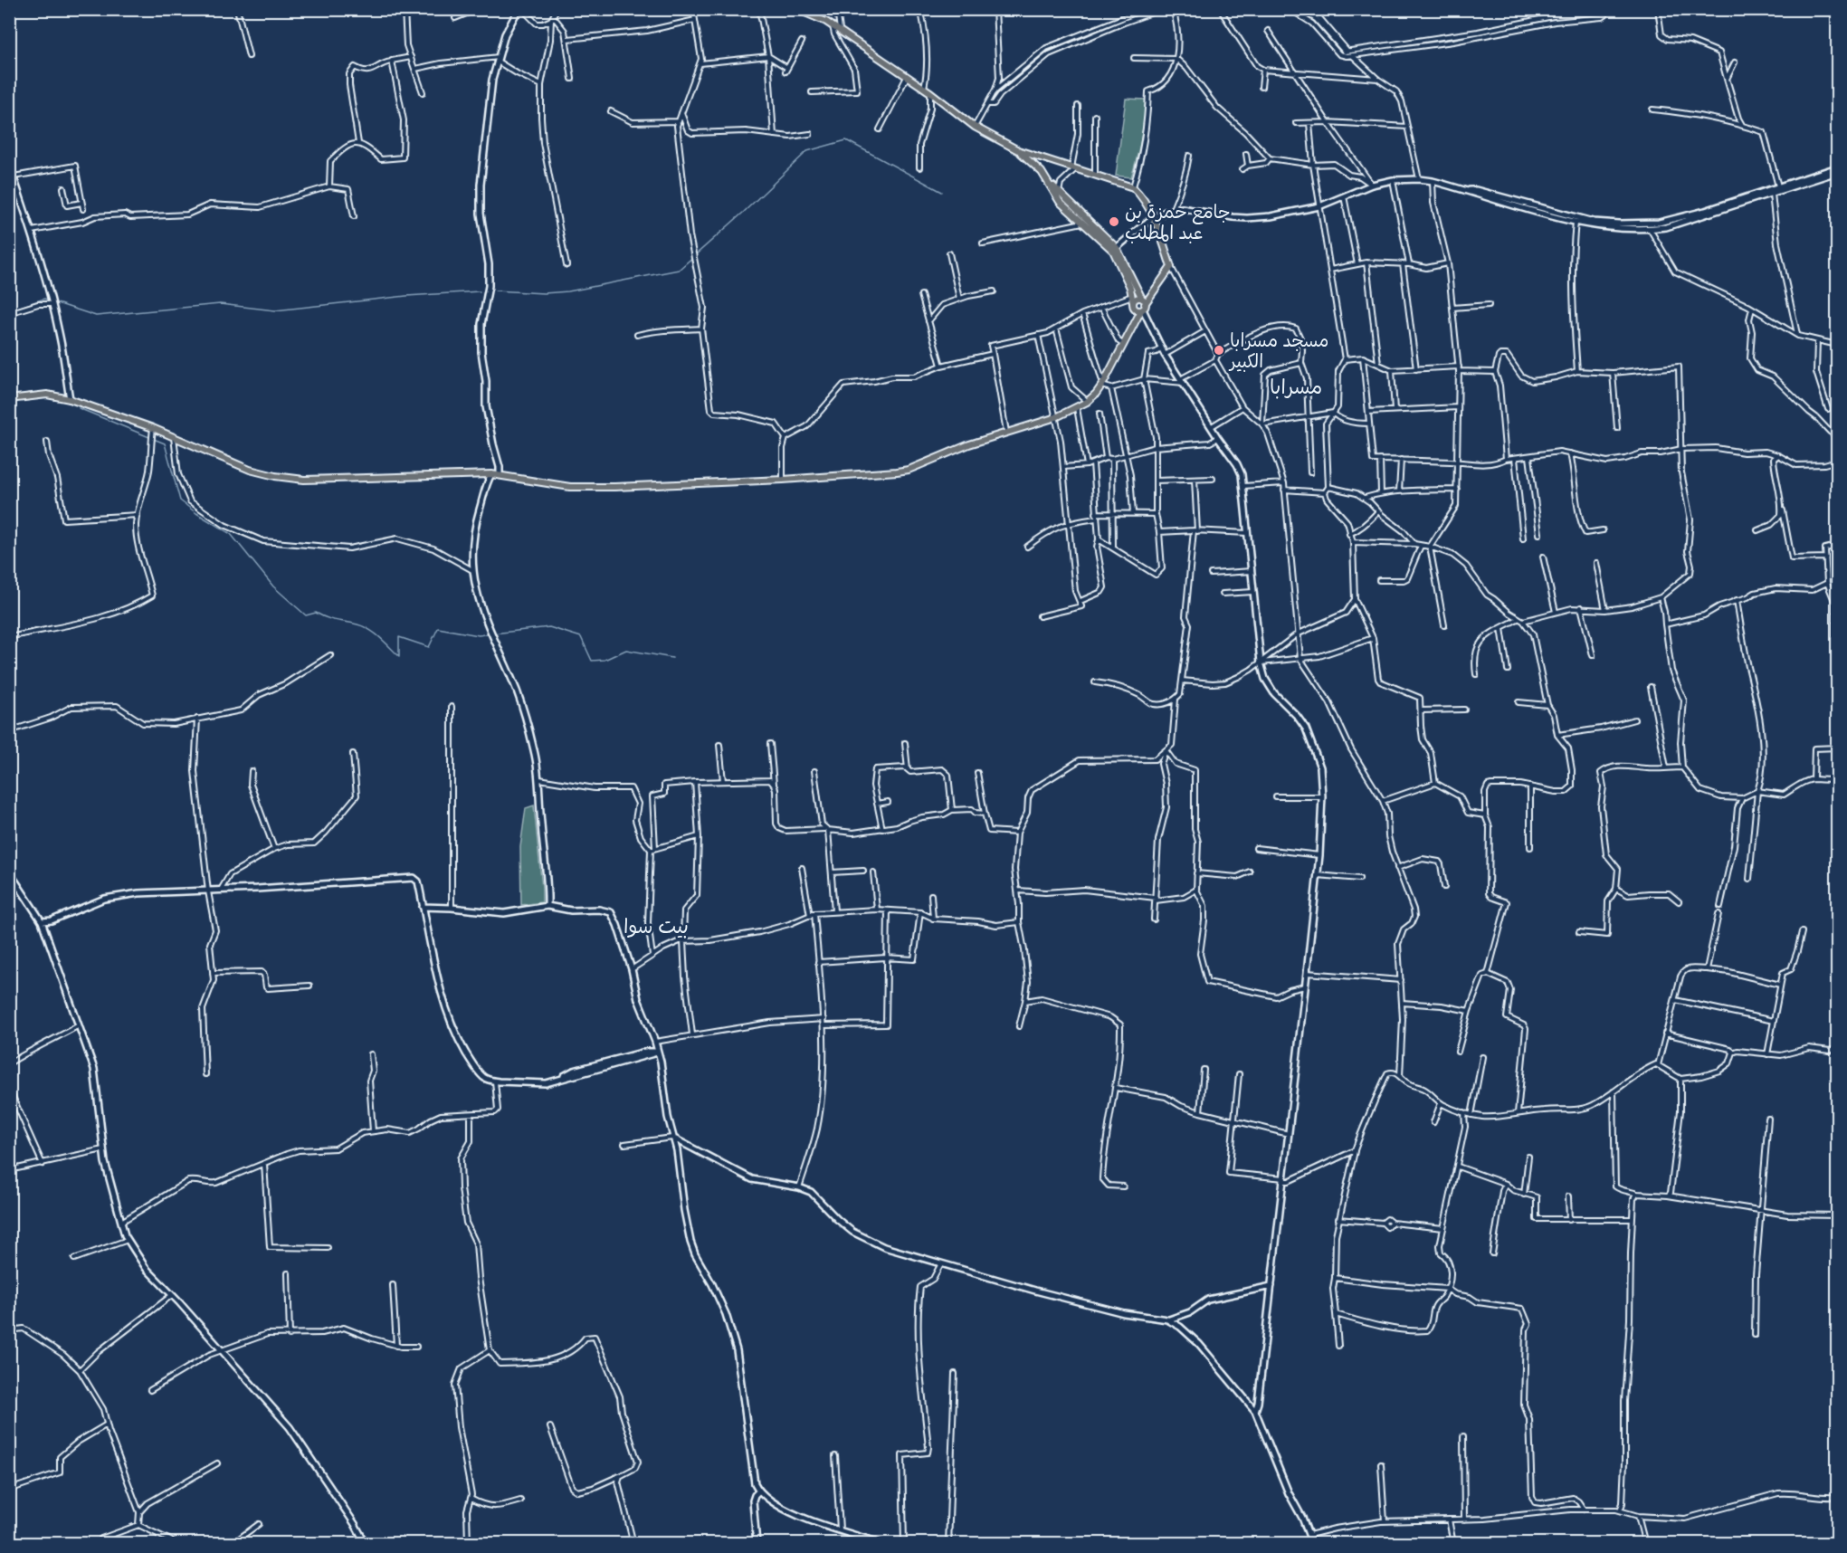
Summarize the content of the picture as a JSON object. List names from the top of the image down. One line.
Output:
{"districts":["مسرابا","بيت سوا"],"places":["جامع حمزة بن عبد المطلب","مسجد مسرابا الكبير"]}
